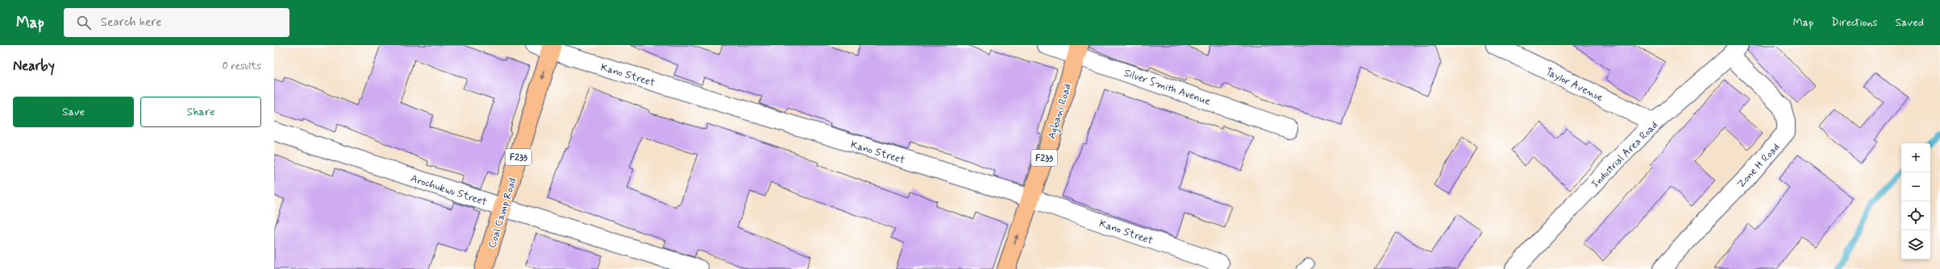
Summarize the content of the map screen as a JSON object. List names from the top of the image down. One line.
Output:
{"streets":{"main road":["Agbani Road","F233","Coal Camp Road"],"street":["Kano Street","Taylor Avenue","Silver Smith Avenue","Industrial Area Road","Zone H Road","Arochukwu Street"]},"crossings":[["Kano Street","Agbani Road"],["Kano Street","Coal Camp Road"],["Taylor Avenue","Industrial Area Road"],["Silver Smith Avenue","Agbani Road"],["Industrial Area Road","Zone H Road"],["Arochukwu Street","Coal Camp Road"]],"one_way":["Coal Camp Road"],"page":{"header":"Map","search":"Search here","nav":["Map","Directions","Saved"],"heading":["Nearby","0 results"],"buttons":["Save","Share"],"map_buttons":["+","−"]}}
